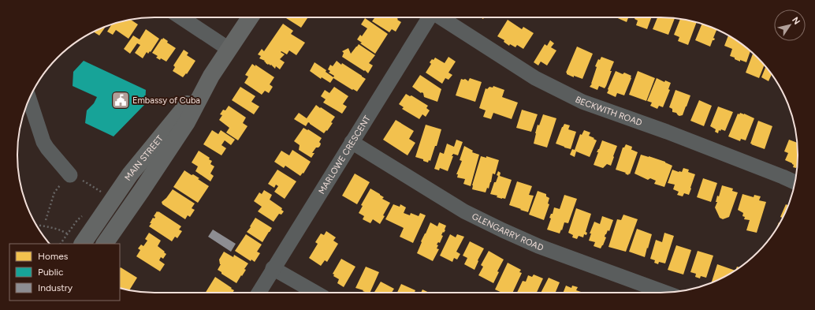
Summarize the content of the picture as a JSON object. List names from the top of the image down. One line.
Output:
{"streets":{"main road":["MAIN STREET"],"street":["BECKWITH ROAD","MARLOWE CRESCENT","GLENGARRY ROAD"]},"crossings":[["MARLOWE CRESCENT","GLENGARRY ROAD"]],"places":{"public building":["Embassy of Cuba"]},"legend":["Homes","Public","Industry"],"north":"top right"}
